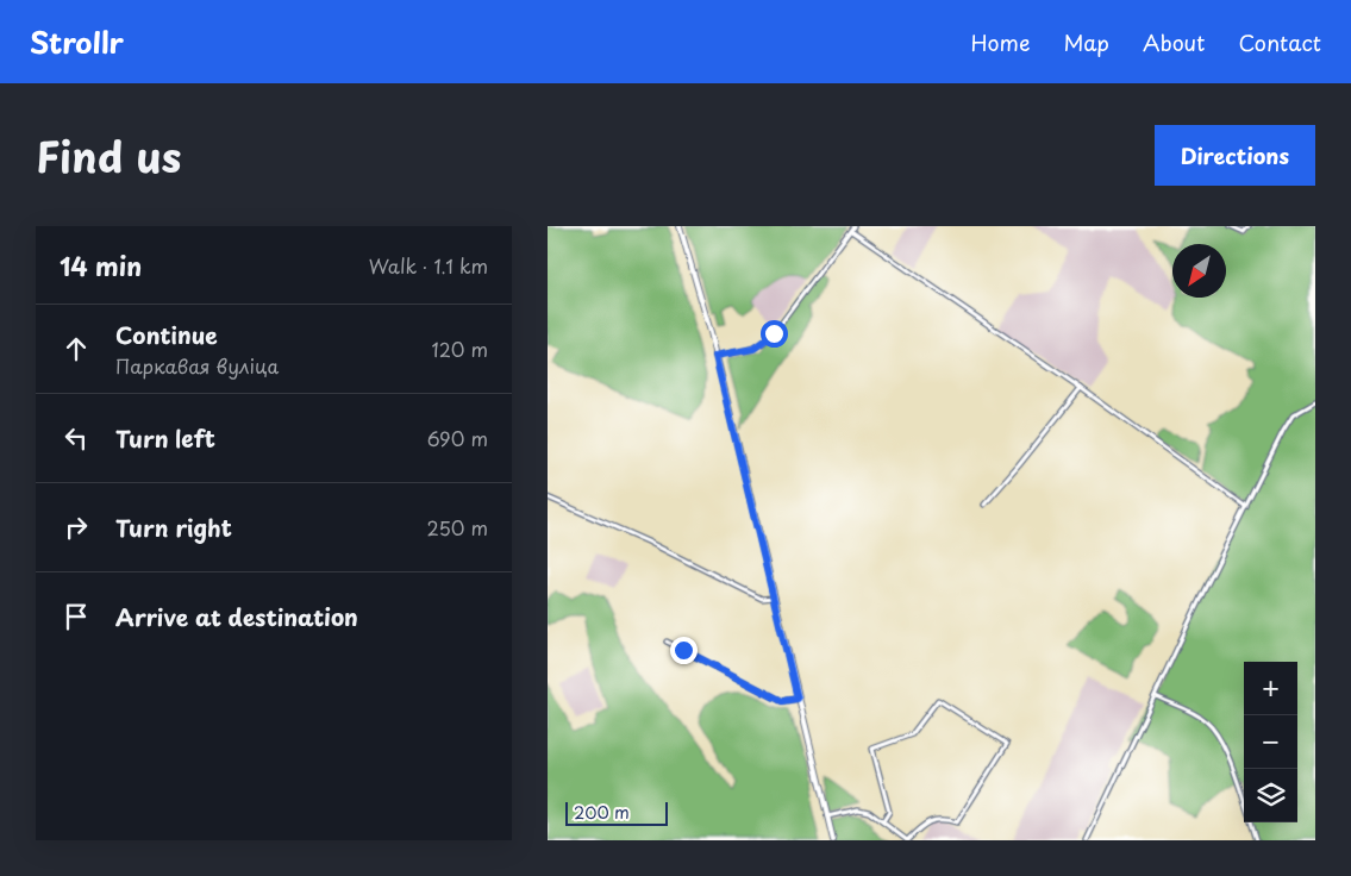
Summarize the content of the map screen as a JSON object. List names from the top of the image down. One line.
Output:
{"scale_bar":"200 m","north":"bottom left","page":{"header":"Strollr","nav":["Home","Map","About","Contact"],"title":"Find us","buttons":"Directions","heading":["14 min","Walk · 1.1 km"],"list":[["Continue","Паркавая вуліца","120 m"],["Turn left","690 m"],["Turn right","250 m"],"Arrive at destination"],"map_buttons":["+","−"],"scale":"200 m"}}
